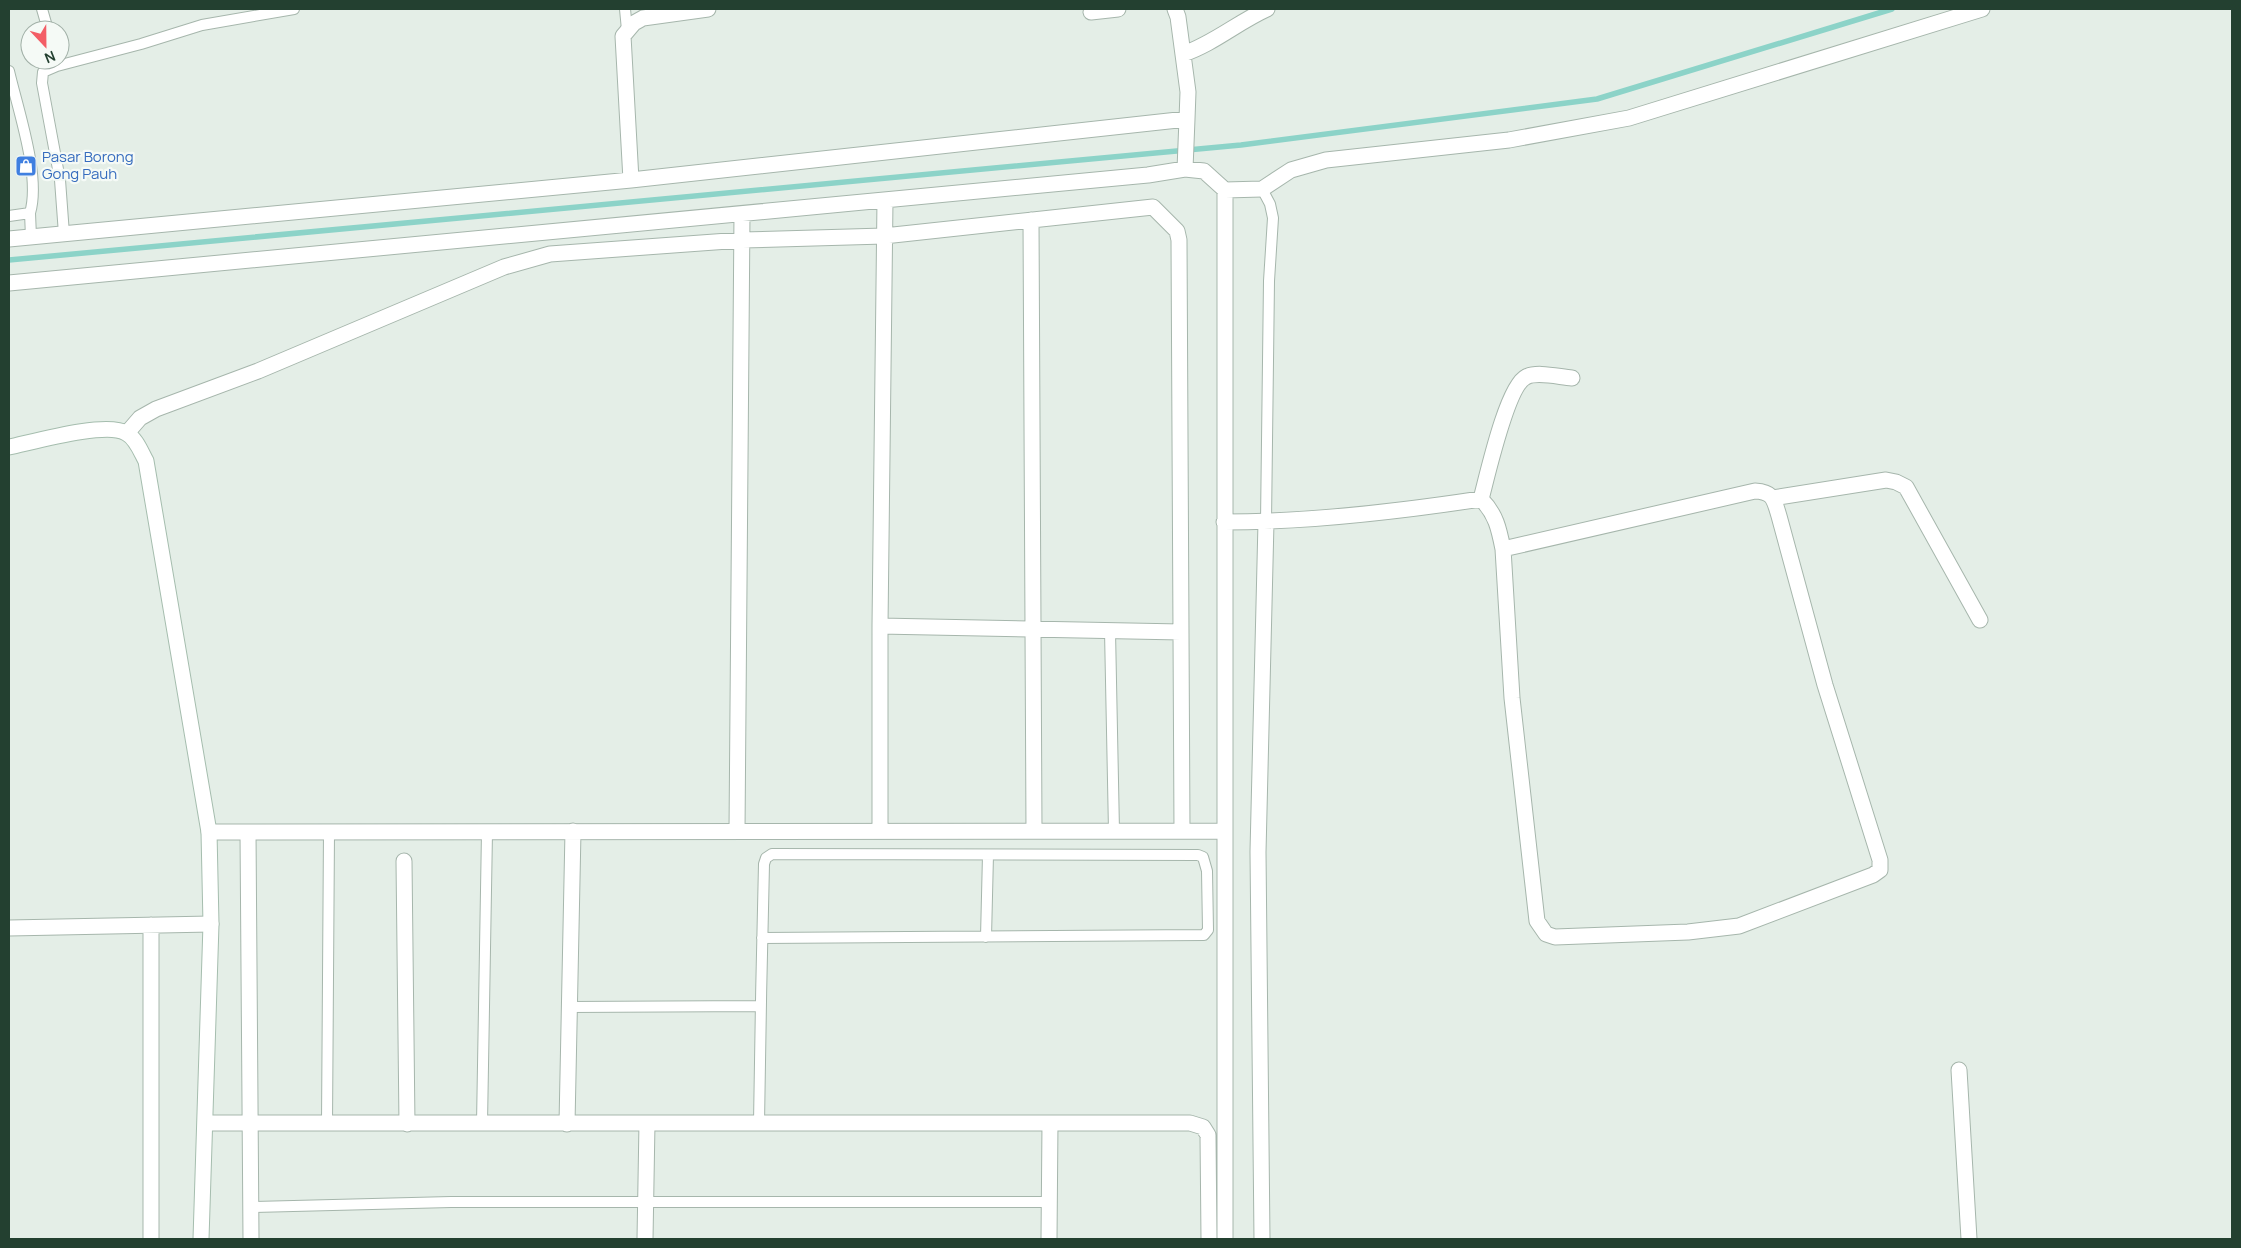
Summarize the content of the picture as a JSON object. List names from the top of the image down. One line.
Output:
{"places":{"shop":["Pasar Borong Gong Pauh"]},"north":"bottom"}
